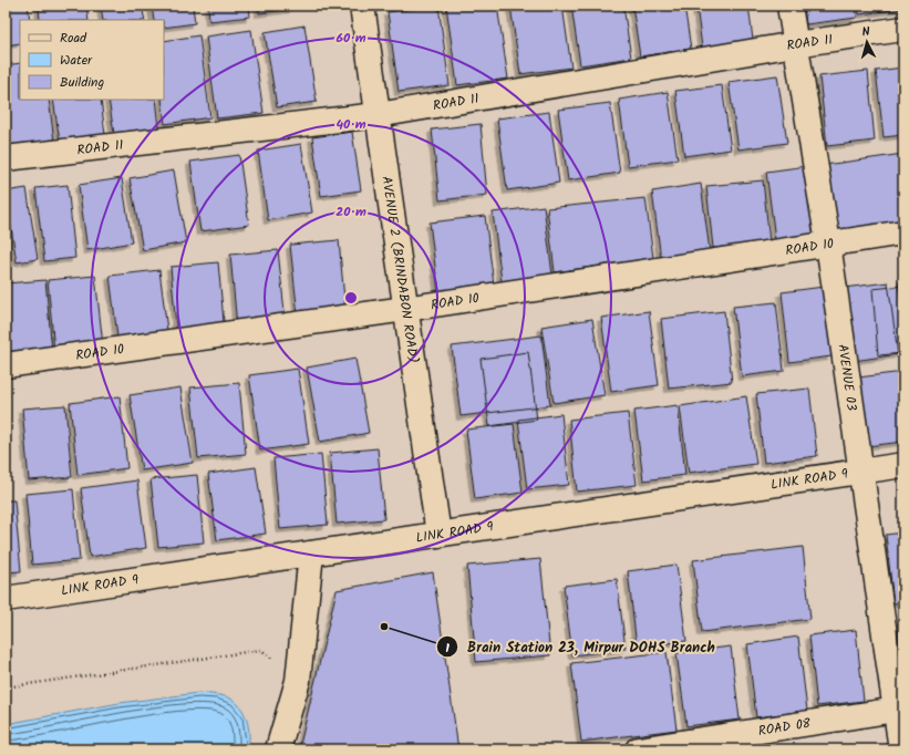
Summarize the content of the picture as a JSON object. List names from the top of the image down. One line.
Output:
{"streets":{"street":["ROAD 11","ROAD 10","AVENUE 2 (BRINDABON ROAD)","AVENUE 03","LINK ROAD 9","ROAD 08"]},"crossings":[["ROAD 11","AVENUE 2 (BRINDABON ROAD)"],["ROAD 11","AVENUE 03"],["ROAD 10","AVENUE 2 (BRINDABON ROAD)"],["ROAD 10","AVENUE 03"],["AVENUE 2 (BRINDABON ROAD)","LINK ROAD 9"],["AVENUE 03","LINK ROAD 9"],["AVENUE 03","ROAD 08"]],"places":["Brain Station 23, Mirpur DOHS Branch"],"legend":["Road","Water","Building"],"north":"top","rings":["60 m","40 m","20 m"]}
